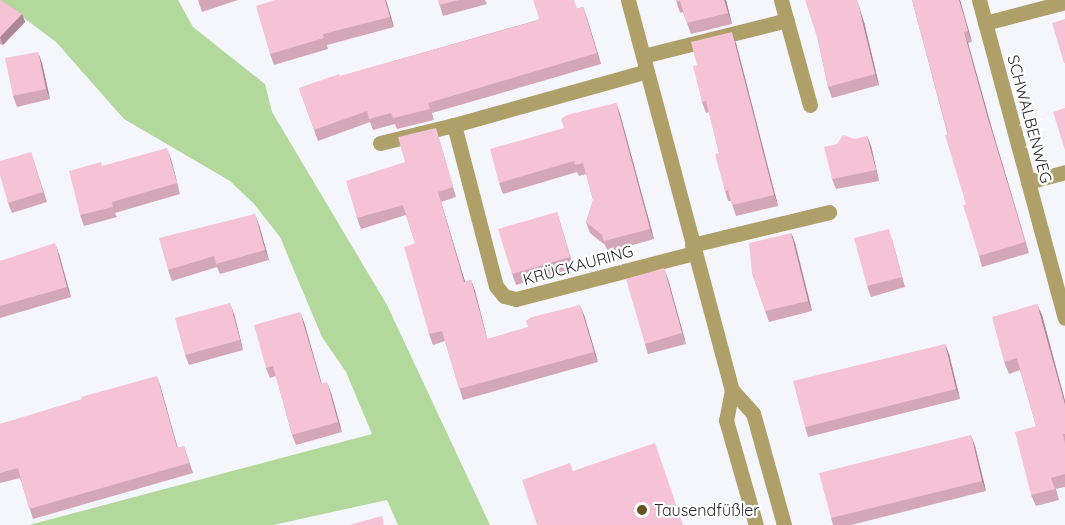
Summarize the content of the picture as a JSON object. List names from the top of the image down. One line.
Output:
{"streets":{"street":["SCHWALBENWEG","KRÜCKAURING"]},"places":["Tausendfüßler"]}
